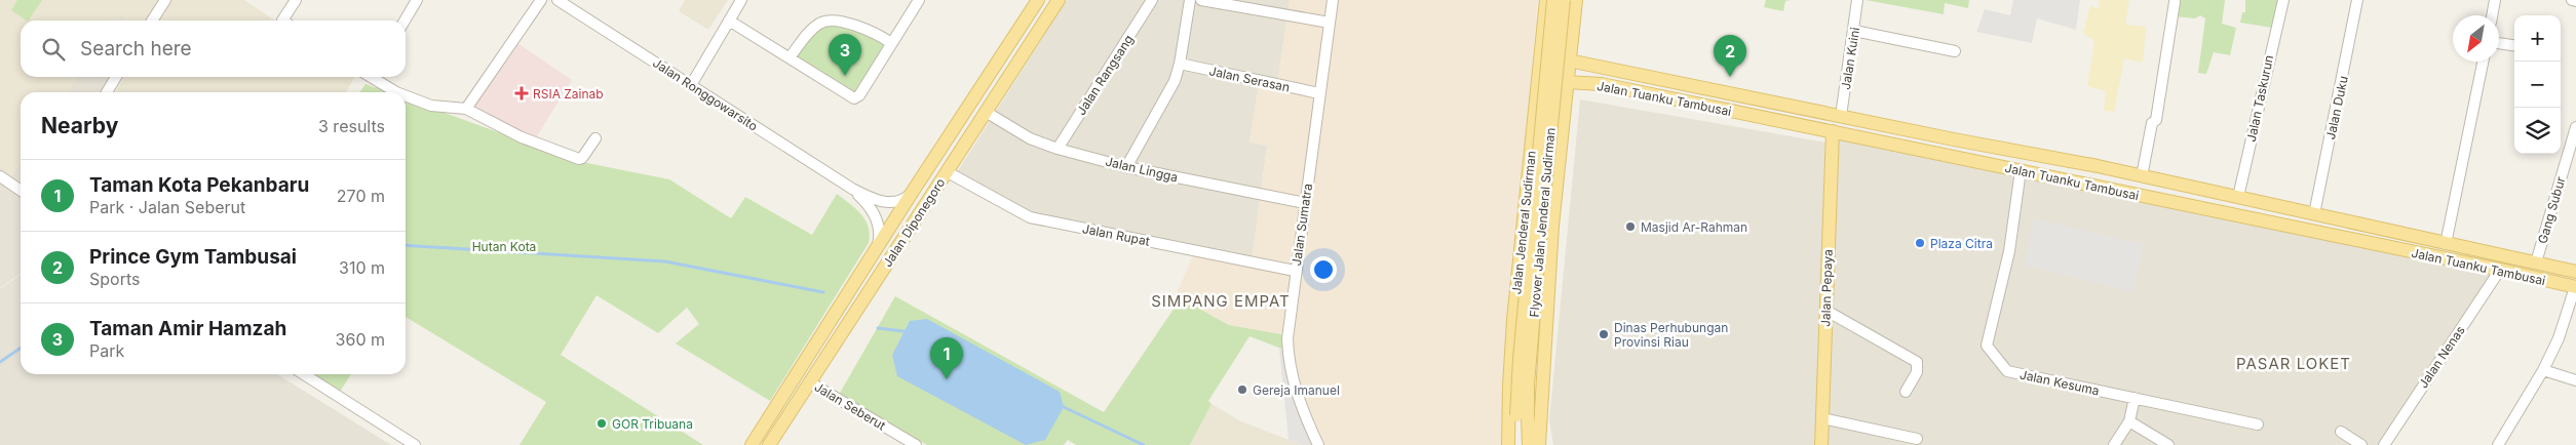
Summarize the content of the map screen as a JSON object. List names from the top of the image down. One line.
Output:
{"streets":{"main road":["Jalan Tuanku Tambusai","Jalan Diponegoro","Jalan Jenderal Sudirman","Flyover Jalan Jenderal Sudirman","Jalan Pepaya"],"street":["Jalan Kuini","Jalan Rangsang","Jalan Serasan","Jalan Ronggowarsito","Jalan Taskurun","Jalan Duku","Jalan Lingga","Gang Subur","Jalan Sumatra","Jalan Rupat","Jalan Nenas","Jalan Kesuma","Jalan Seberut"]},"crossings":[["Jalan Kuini","Jalan Tuanku Tambusai"],["Jalan Rangsang","Jalan Lingga"],["Jalan Serasan","Jalan Sumatra"],["Jalan Ronggowarsito","Jalan Diponegoro"],["Jalan Tuanku Tambusai","Jalan Taskurun"],["Jalan Tuanku Tambusai","Jalan Duku"],["Jalan Tuanku Tambusai","Gang Subur"],["Jalan Tuanku Tambusai","Jalan Pepaya"],["Jalan Tuanku Tambusai","Jalan Nenas"],["Jalan Tuanku Tambusai","Jalan Kesuma"],["Jalan Lingga","Jalan Diponegoro"],["Jalan Lingga","Jalan Sumatra"],["Jalan Diponegoro","Jalan Rupat"],["Jalan Diponegoro","Jalan Seberut"],["Jalan Sumatra","Jalan Rupat"]],"districts":["SIMPANG EMPAT","PASAR LOKET"],"parks":["Hutan Kota"],"places":{"health":["RSIA Zainab"],"other":["Masjid Ar-Rahman","Plaza Citra","Dinas Perhubungan Provinsi Riau","Gereja Imanuel","GOR Tribuana"]},"north":"bottom left","page":{"map_buttons":["+","−"],"search":"Search here","pins":["3","2","1"],"heading":["Nearby","3 results"],"list":[{"mark":"1","name":"Taman Kota Pekanbaru","note":"Park · Jalan Seberut","value":"270 m"},{"mark":"2","name":"Prince Gym Tambusai","note":"Sports","value":"310 m"},{"mark":"3","name":"Taman Amir Hamzah","note":"Park","value":"360 m"}]}}
